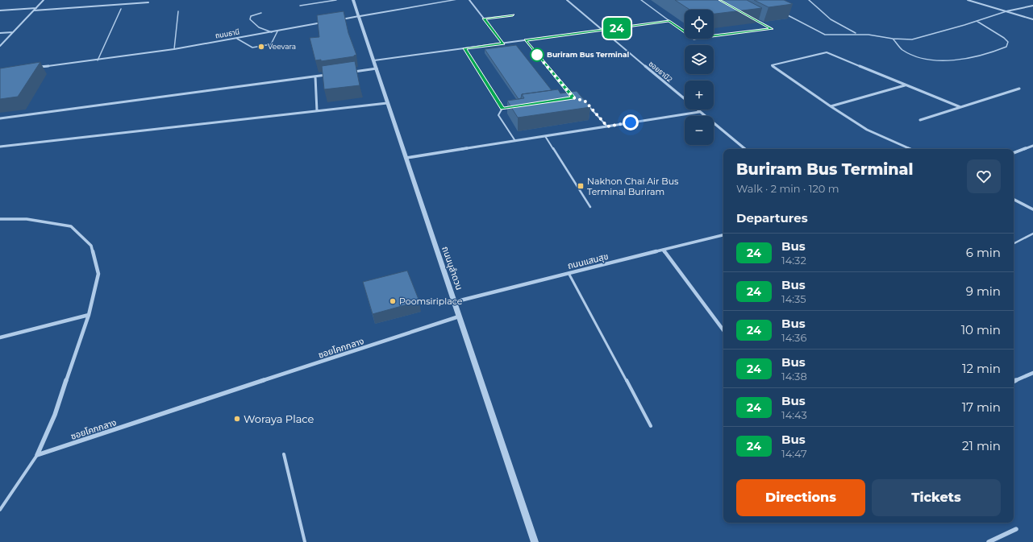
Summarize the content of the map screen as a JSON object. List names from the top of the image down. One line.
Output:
{"streets":{"street":["ถนนธานี","ซอยธานี2","ถนนแสนสุข","ถนนบุลำดวน","ซอยโคกกลาง"]},"crossings":[["ถนนแสนสุข","ถนนบุลำดวน"],["ถนนบุลำดวน","ซอยโคกกลาง"]],"places":{"other":["Veevara","Buriram Bus Terminal","Poomsiriplace","Woraya Place"],"transit":["Nakhon Chai Air Bus Terminal Buriram"]},"lines":["bus line 24"],"page":{"on_map":"24","map_buttons":["+","−"],"heading":[["Buriram Bus Terminal","Walk · 2 min · 120 m"],"Departures"],"list":[{"mark":"24","name":"Bus","note":"14:32","value":"6 min"},{"mark":"24","name":"Bus","note":"14:35","value":"9 min"},{"mark":"24","name":"Bus","note":"14:36","value":"10 min"},{"mark":"24","name":"Bus","note":"14:38","value":"12 min"},{"mark":"24","name":"Bus","note":"14:43","value":"17 min"},{"mark":"24","name":"Bus","note":"14:47","value":"21 min"}],"buttons":["Directions","Tickets"]}}
